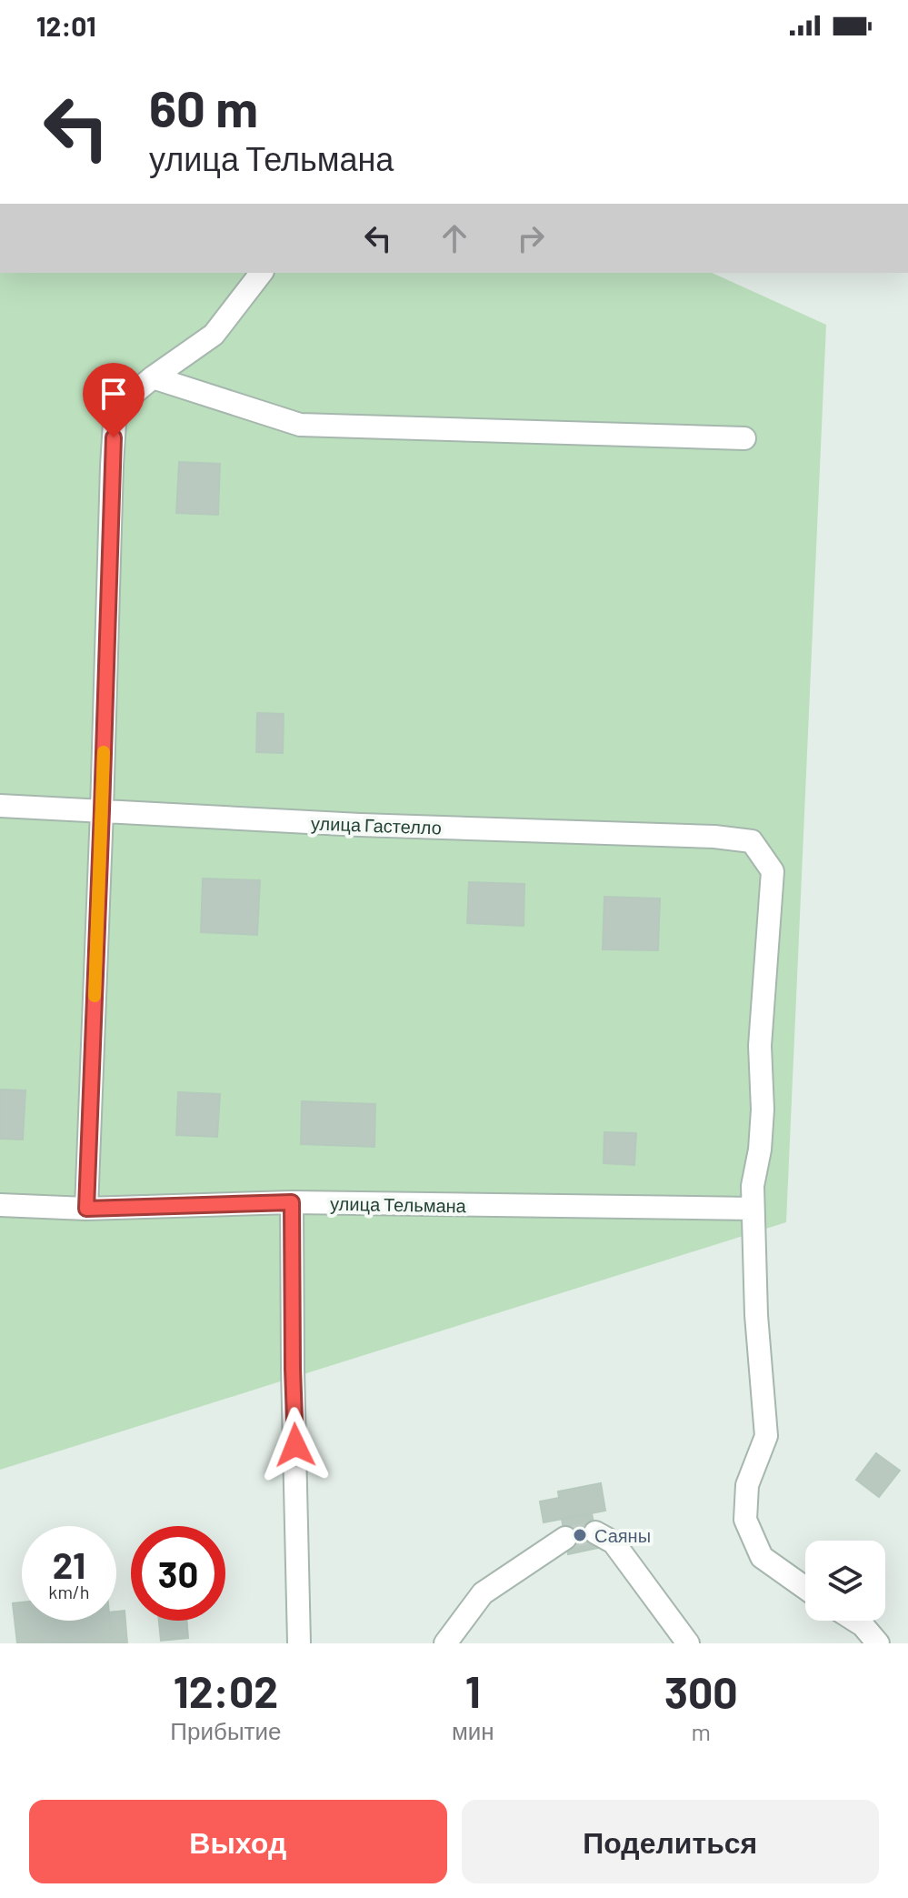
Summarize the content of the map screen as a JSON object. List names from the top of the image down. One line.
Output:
{"streets":{"street":["улица Гастелло","улица Тельмана"]},"crossings":[["улица Гастелло","улица Тельмана"]],"places":["Саяны"],"page":{"status":"12:01","turn":["60 m","улица Тельмана"],"speed":"21 km/h","limit":"30","eta":["12:02","Прибытие","1","мин","300","m"],"buttons":["Выход","Поделиться"]}}
